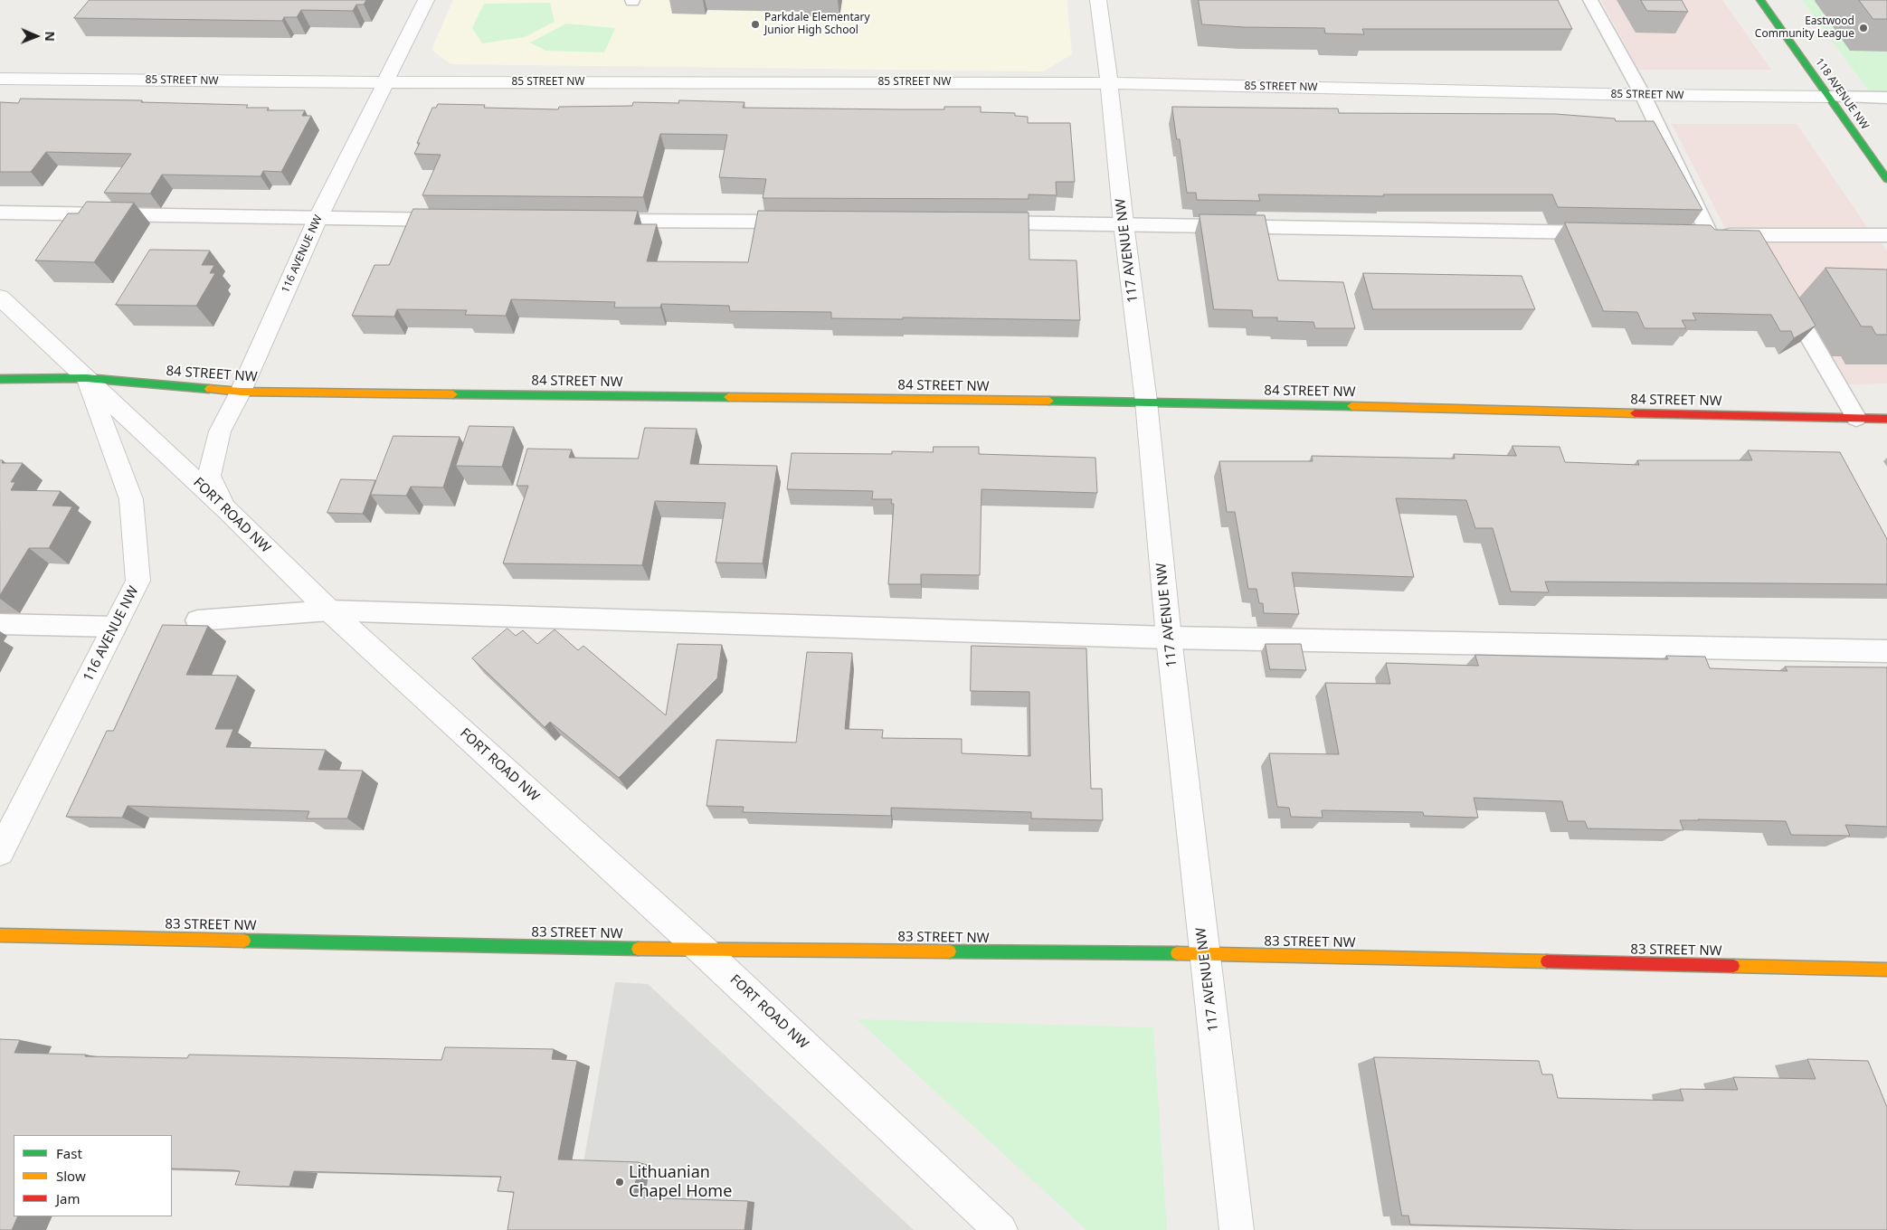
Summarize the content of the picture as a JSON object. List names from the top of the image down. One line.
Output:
{"streets":{"street":["85 STREET NW","118 AVENUE NW","117 AVENUE NW","116 AVENUE NW","84 STREET NW","FORT ROAD NW","83 STREET NW"]},"crossings":[["85 STREET NW","118 AVENUE NW"],["85 STREET NW","117 AVENUE NW"],["85 STREET NW","116 AVENUE NW"],["117 AVENUE NW","84 STREET NW"],["117 AVENUE NW","83 STREET NW"],["116 AVENUE NW","84 STREET NW"],["116 AVENUE NW","FORT ROAD NW"],["84 STREET NW","FORT ROAD NW"],["FORT ROAD NW","83 STREET NW"]],"places":["Parkdale Elementary Junior High School","Eastwood Community League","Lithuanian Chapel Home"],"legend":["Fast","Slow","Jam"],"north":"right"}
